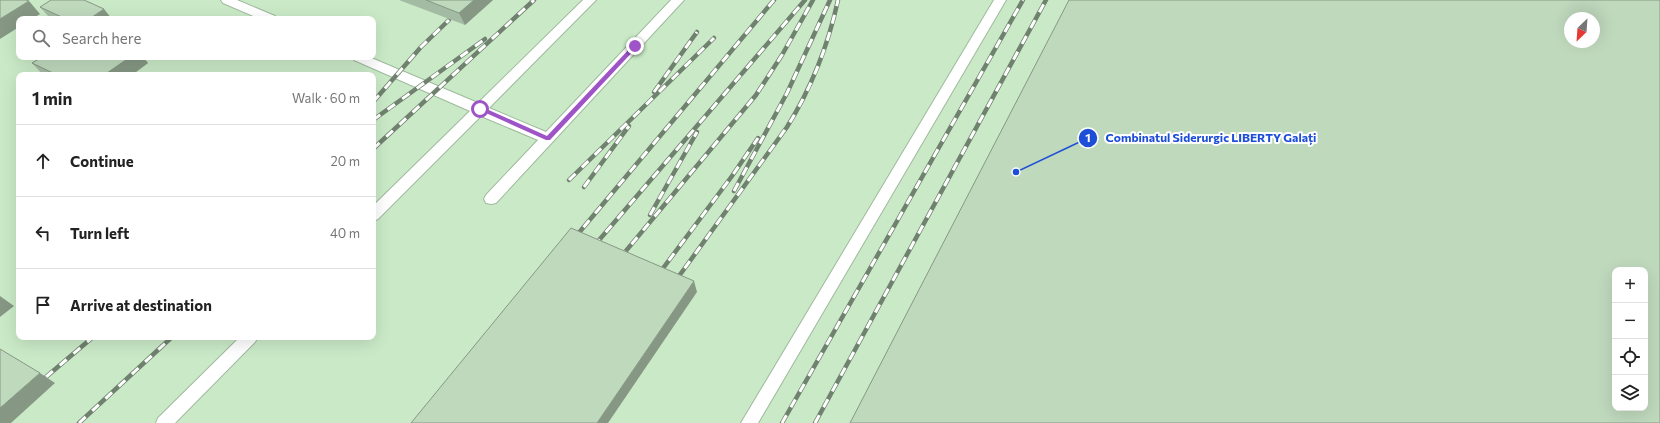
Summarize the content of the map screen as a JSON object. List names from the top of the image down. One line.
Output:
{"places":["Combinatul Siderurgic LIBERTY Galați"],"north":"bottom left","page":{"search":"Search here","heading":["1 min","Walk · 60 m"],"list":[["Continue","20 m"],["Turn left","40 m"],"Arrive at destination"],"map_buttons":["+","−"]}}
